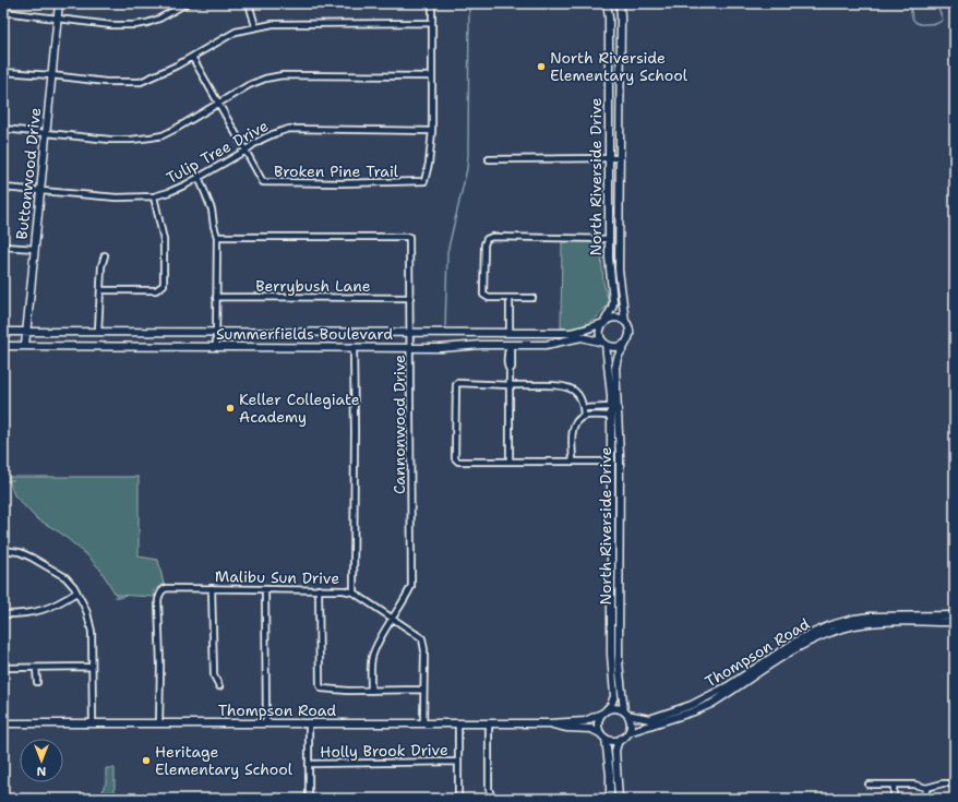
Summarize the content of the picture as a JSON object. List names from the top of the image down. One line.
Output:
{"streets":{"street":["Tulip Tree Drive","Broken Pine Trail","Buttonwood Drive","North Riverside Drive","Berrybush Lane","Summerfields Boulevard","Cannonwood Drive","Malibu Sun Drive","Thompson Road","Holly Brook Drive"]},"crossings":[["Tulip Tree Drive","Broken Pine Trail"],["Tulip Tree Drive","Buttonwood Drive"],["Buttonwood Drive","Summerfields Boulevard"],["North Riverside Drive","Summerfields Boulevard"],["North Riverside Drive","Thompson Road"],["Berrybush Lane","Cannonwood Drive"],["Summerfields Boulevard","Cannonwood Drive"],["Cannonwood Drive","Malibu Sun Drive"],["Malibu Sun Drive","Thompson Road"]],"places":["North Riverside Elementary School","Keller Collegiate Academy","Heritage Elementary School"],"north":"bottom"}
